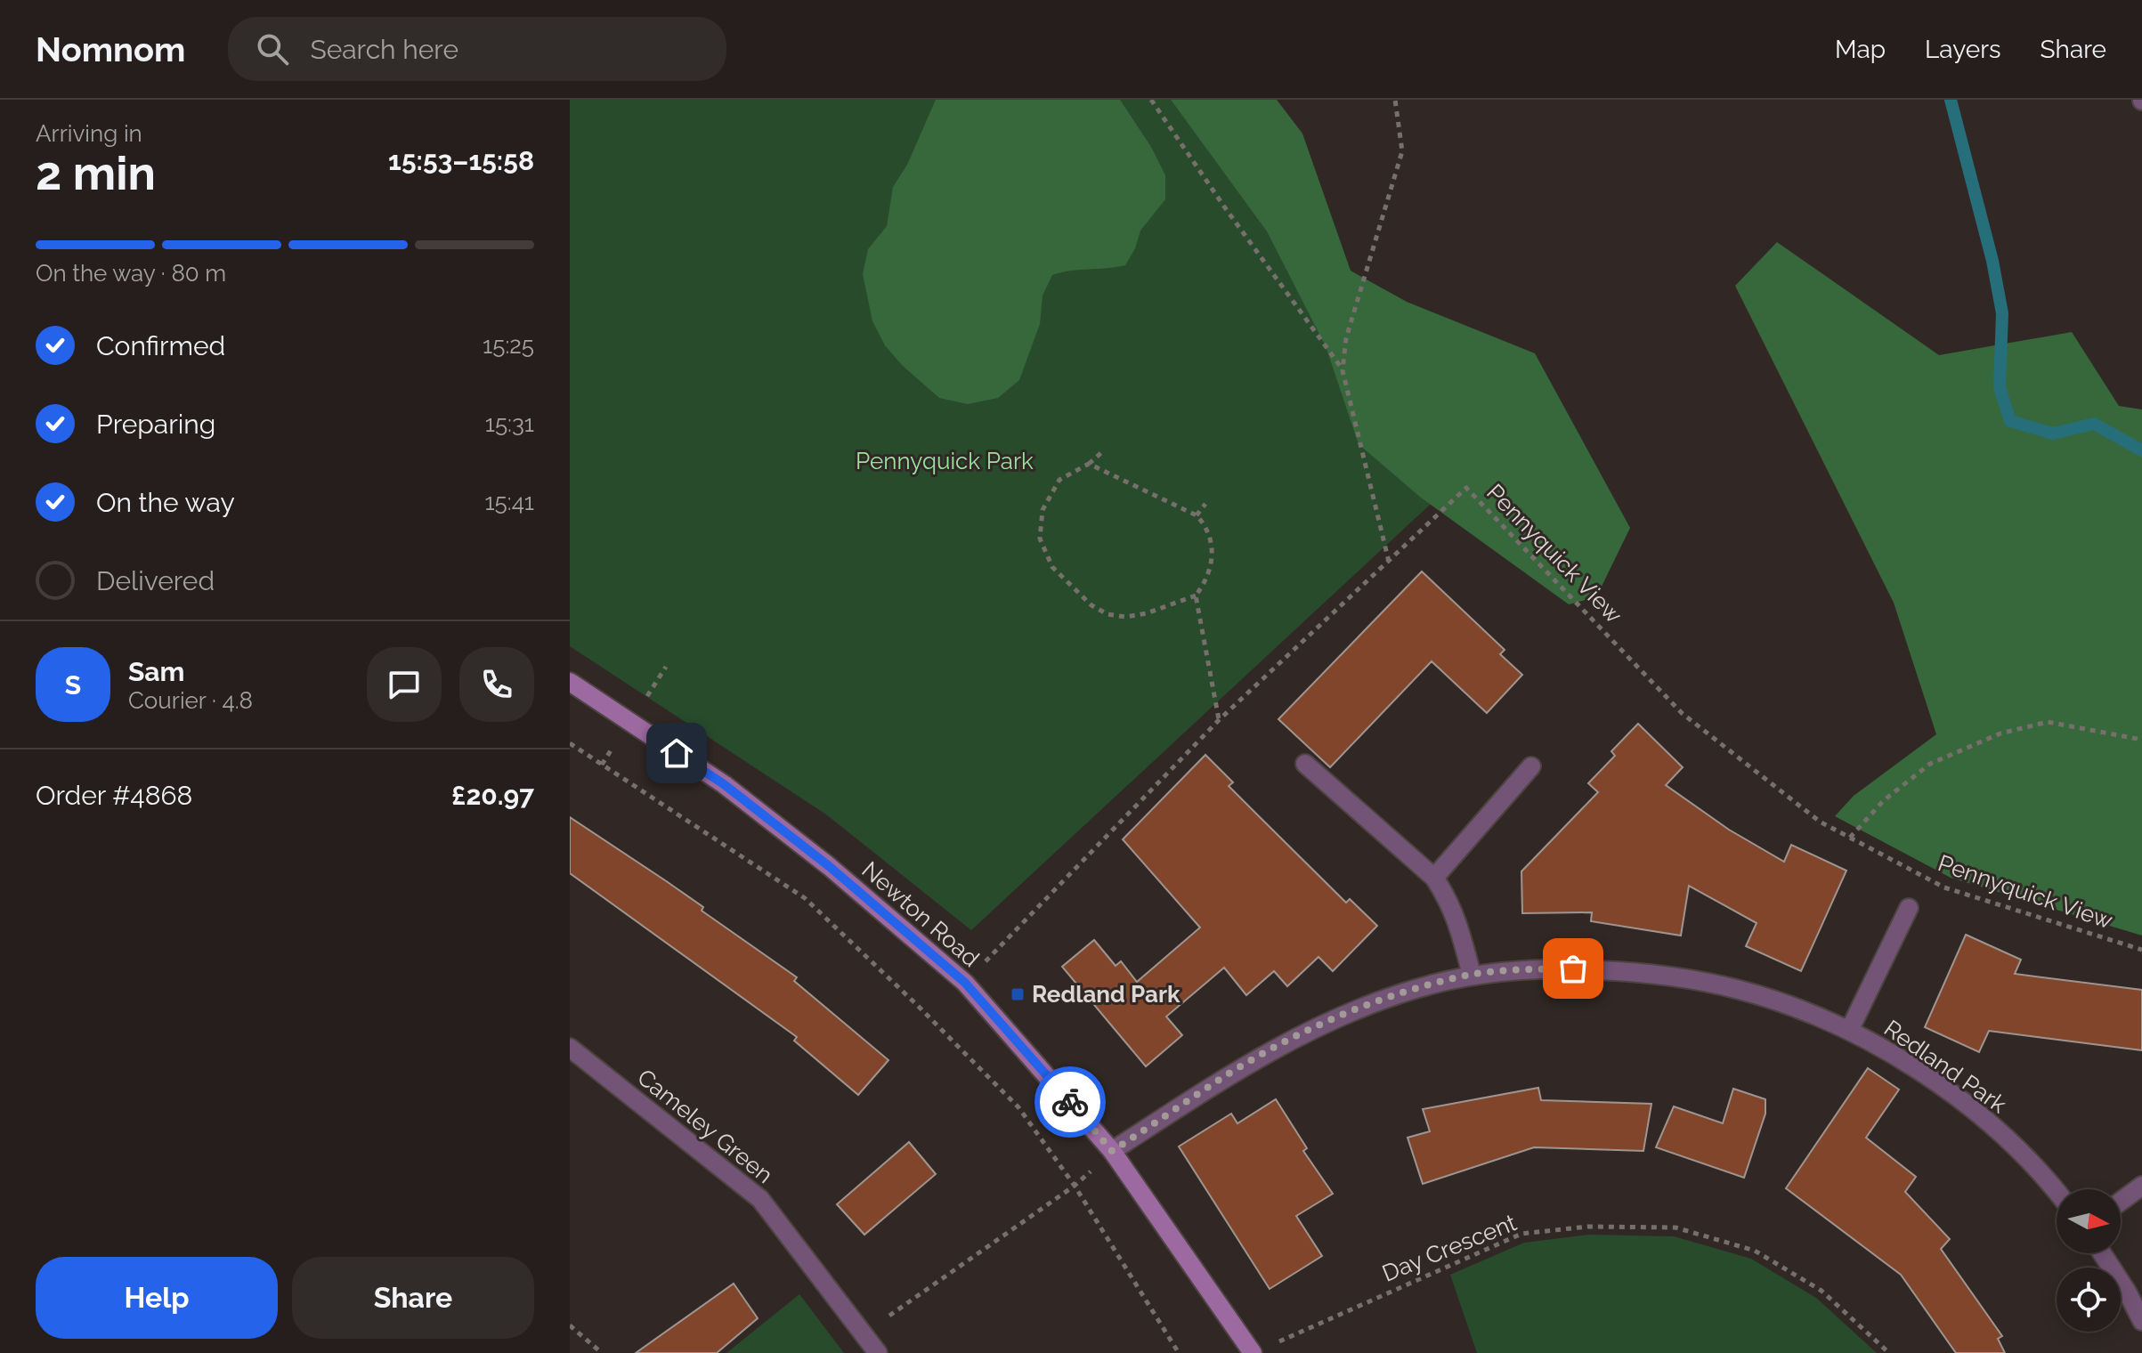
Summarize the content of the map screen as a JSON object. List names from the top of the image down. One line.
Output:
{"streets":{"street":["Newton Road","Redland Park","Cameley Green"],"path":["Pennyquick View","Day Crescent"]},"crossings":[["Pennyquick View","Newton Road"],["Newton Road","Redland Park"],["Newton Road","Day Crescent"]],"parks":["Pennyquick Park"],"places":{"transit":["Redland Park"]},"north":"right","page":{"header":"Nomnom","search":"Search here","nav":["Map","Layers","Share"],"heading":["2 min","Arriving in","15:53–15:58"],"panel":["Sam","Courier · 4.8","Order #4868","£20.97"],"bar":"On the way · 80 m","list":[["Confirmed","15:25"],["Preparing","15:31"],["On the way","15:41"],"Delivered"],"round":"S","buttons":["Help","Share"]}}
